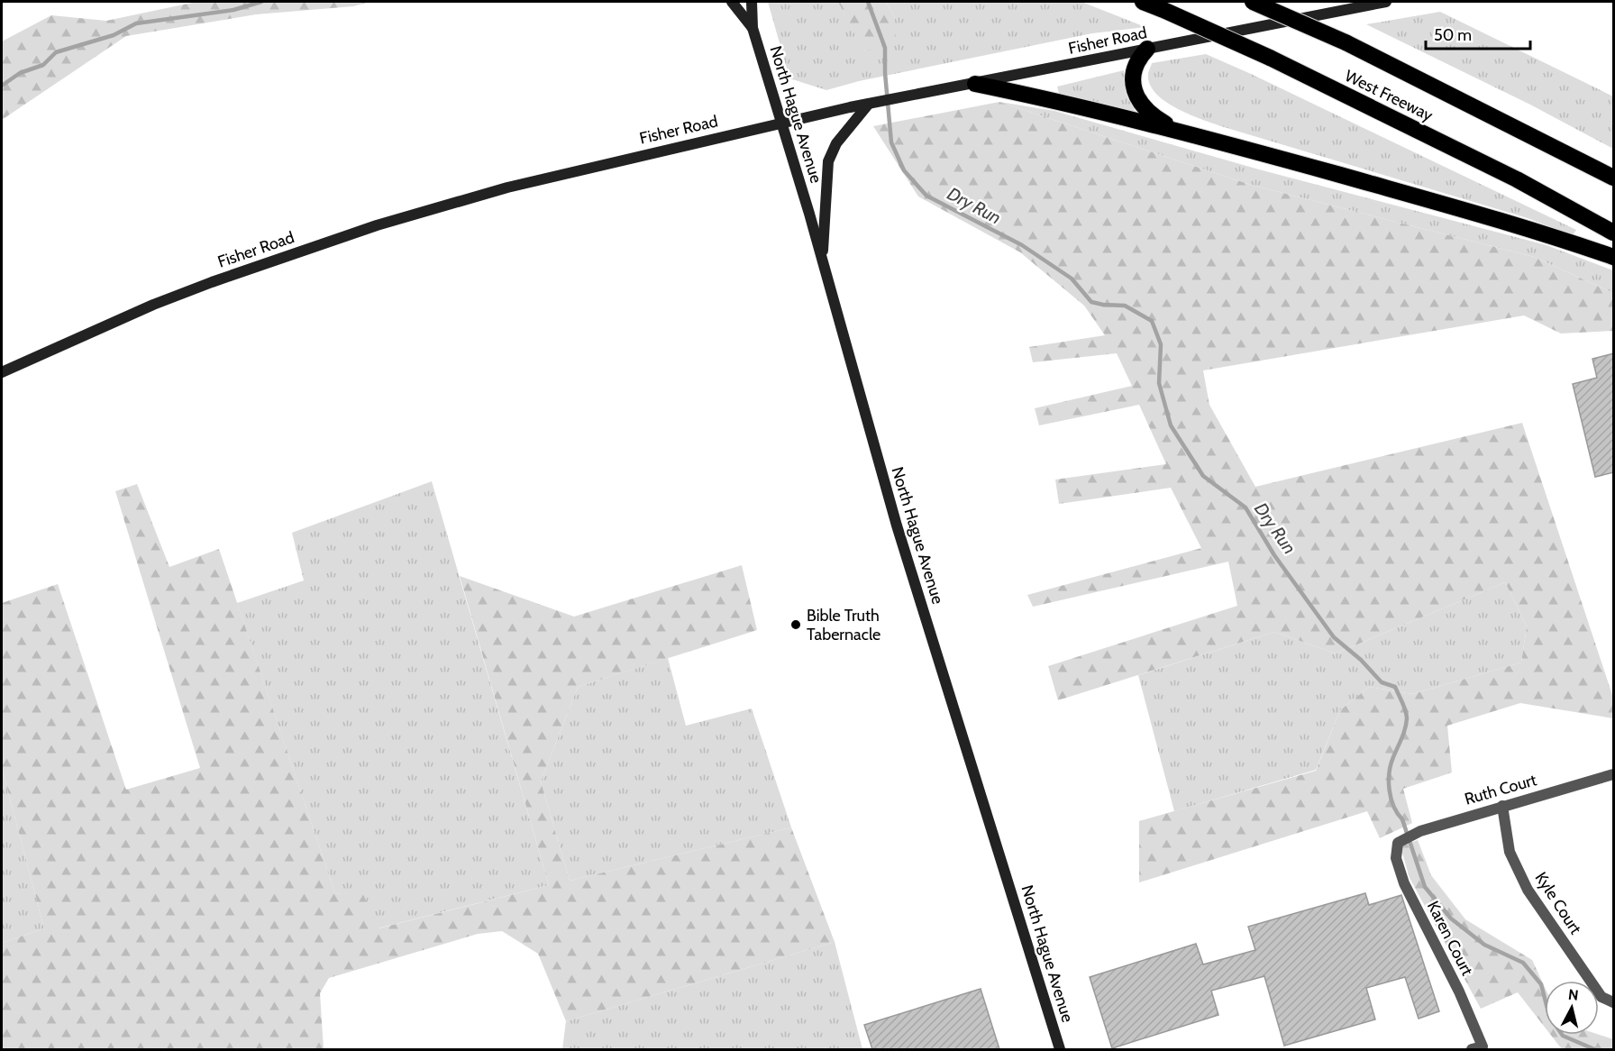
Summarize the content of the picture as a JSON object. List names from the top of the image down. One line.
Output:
{"streets":{"highway":["West Freeway"],"main road":["Fisher Road","North Hague Avenue"],"street":["Ruth Court","Kyle Court","Karen Court"]},"crossings":[["Fisher Road","North Hague Avenue"],["Ruth Court","Kyle Court"],["Ruth Court","Karen Court"]],"water":["Dry Run"],"places":["Bible Truth Tabernacle"],"scale_bar":"50 m","north":"top"}
